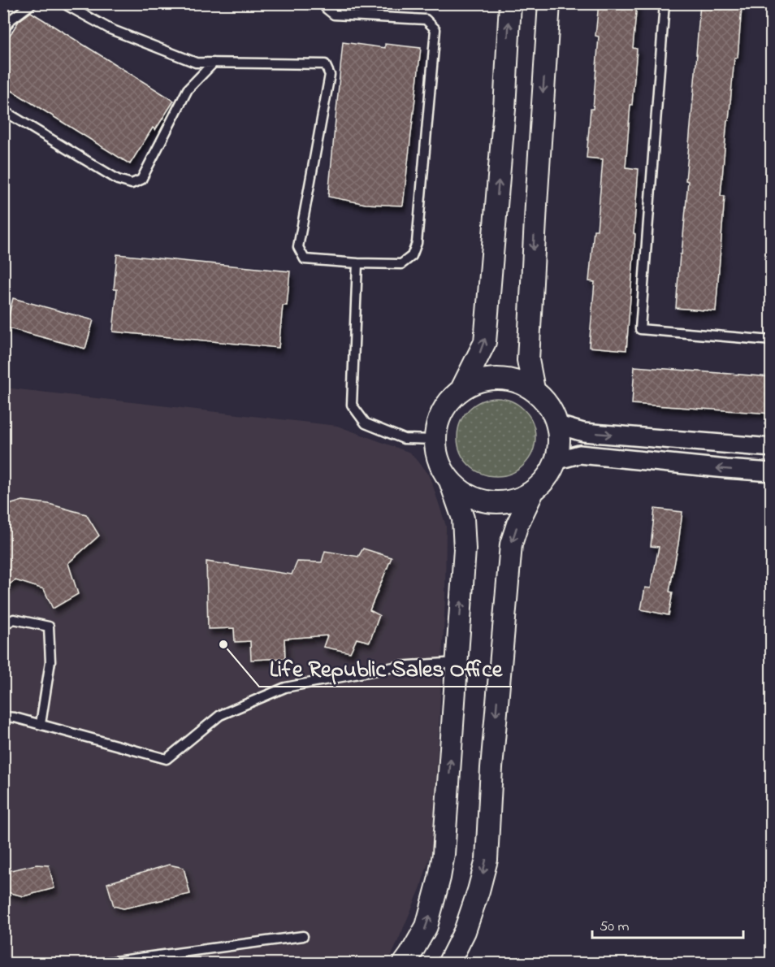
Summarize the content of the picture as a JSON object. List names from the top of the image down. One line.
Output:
{"places":["Life Republic Sales Office"],"scale_bar":"50 m"}
